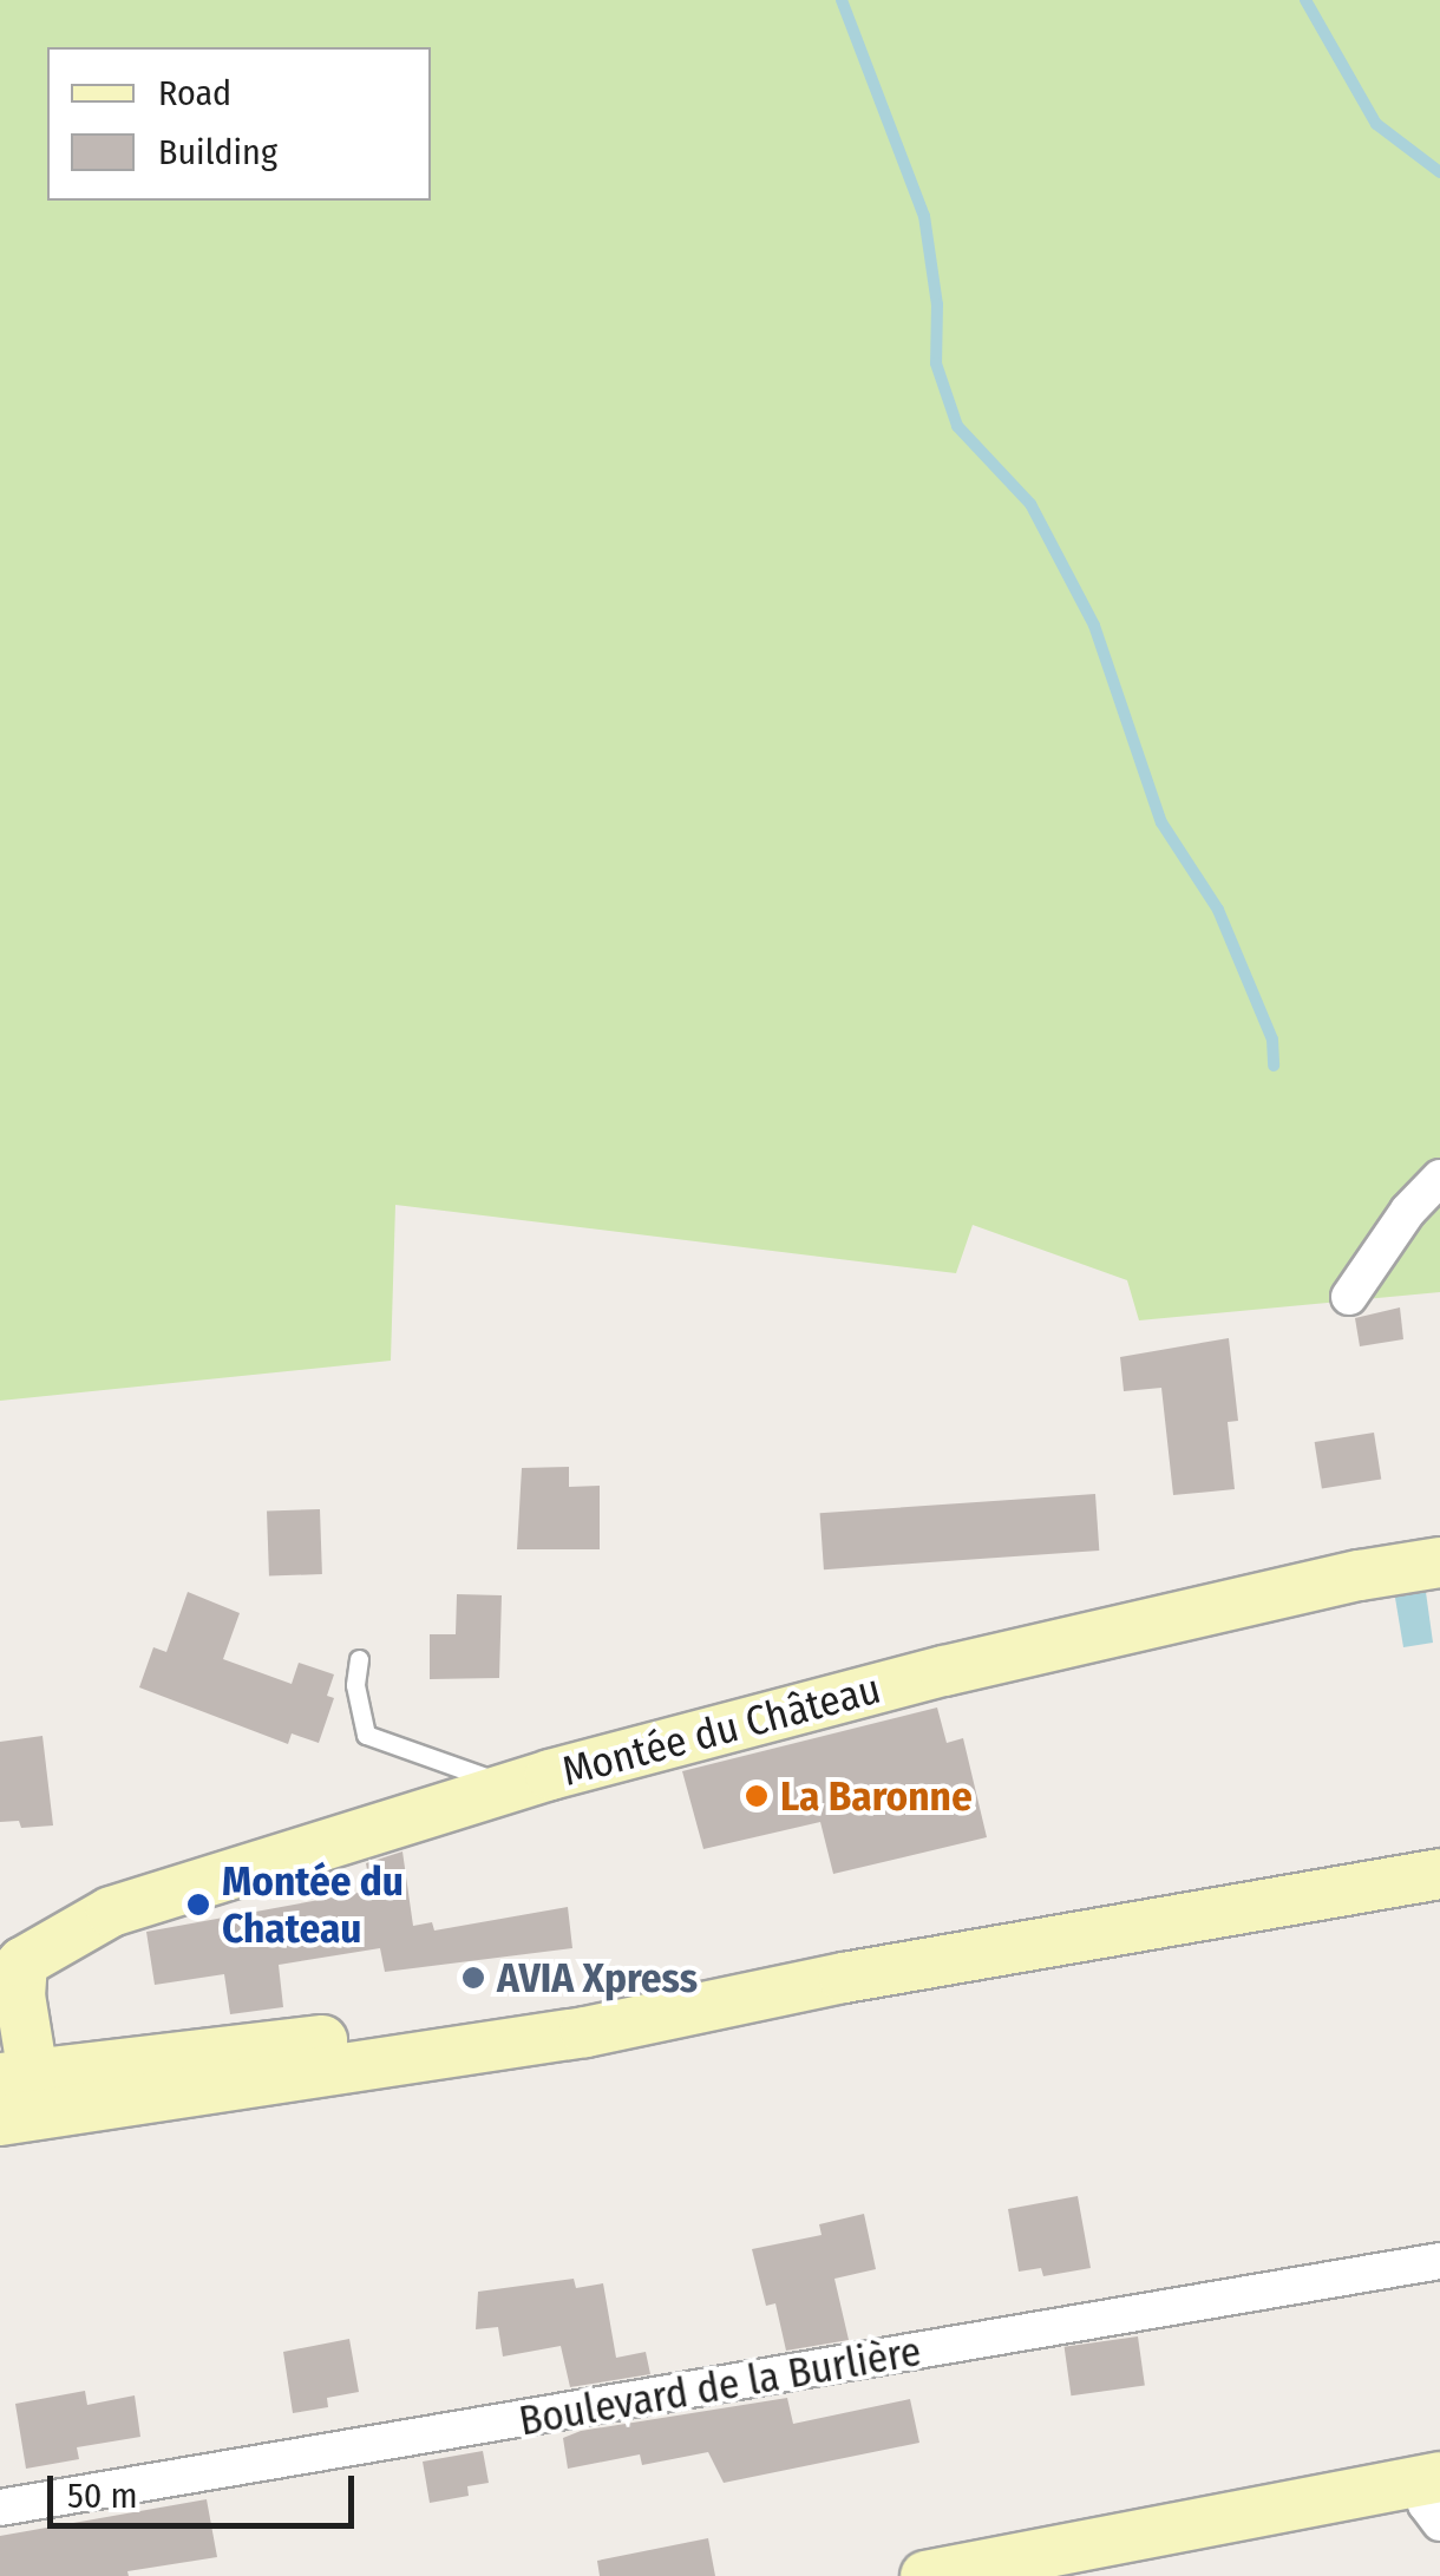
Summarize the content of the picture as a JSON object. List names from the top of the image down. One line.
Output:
{"streets":{"street":["Montée du Château","Boulevard de la Burlière"]},"places":["La Baronne","Montée du Chateau","AVIA Xpress"],"legend":["Road","Building"],"scale_bar":"50 m"}
